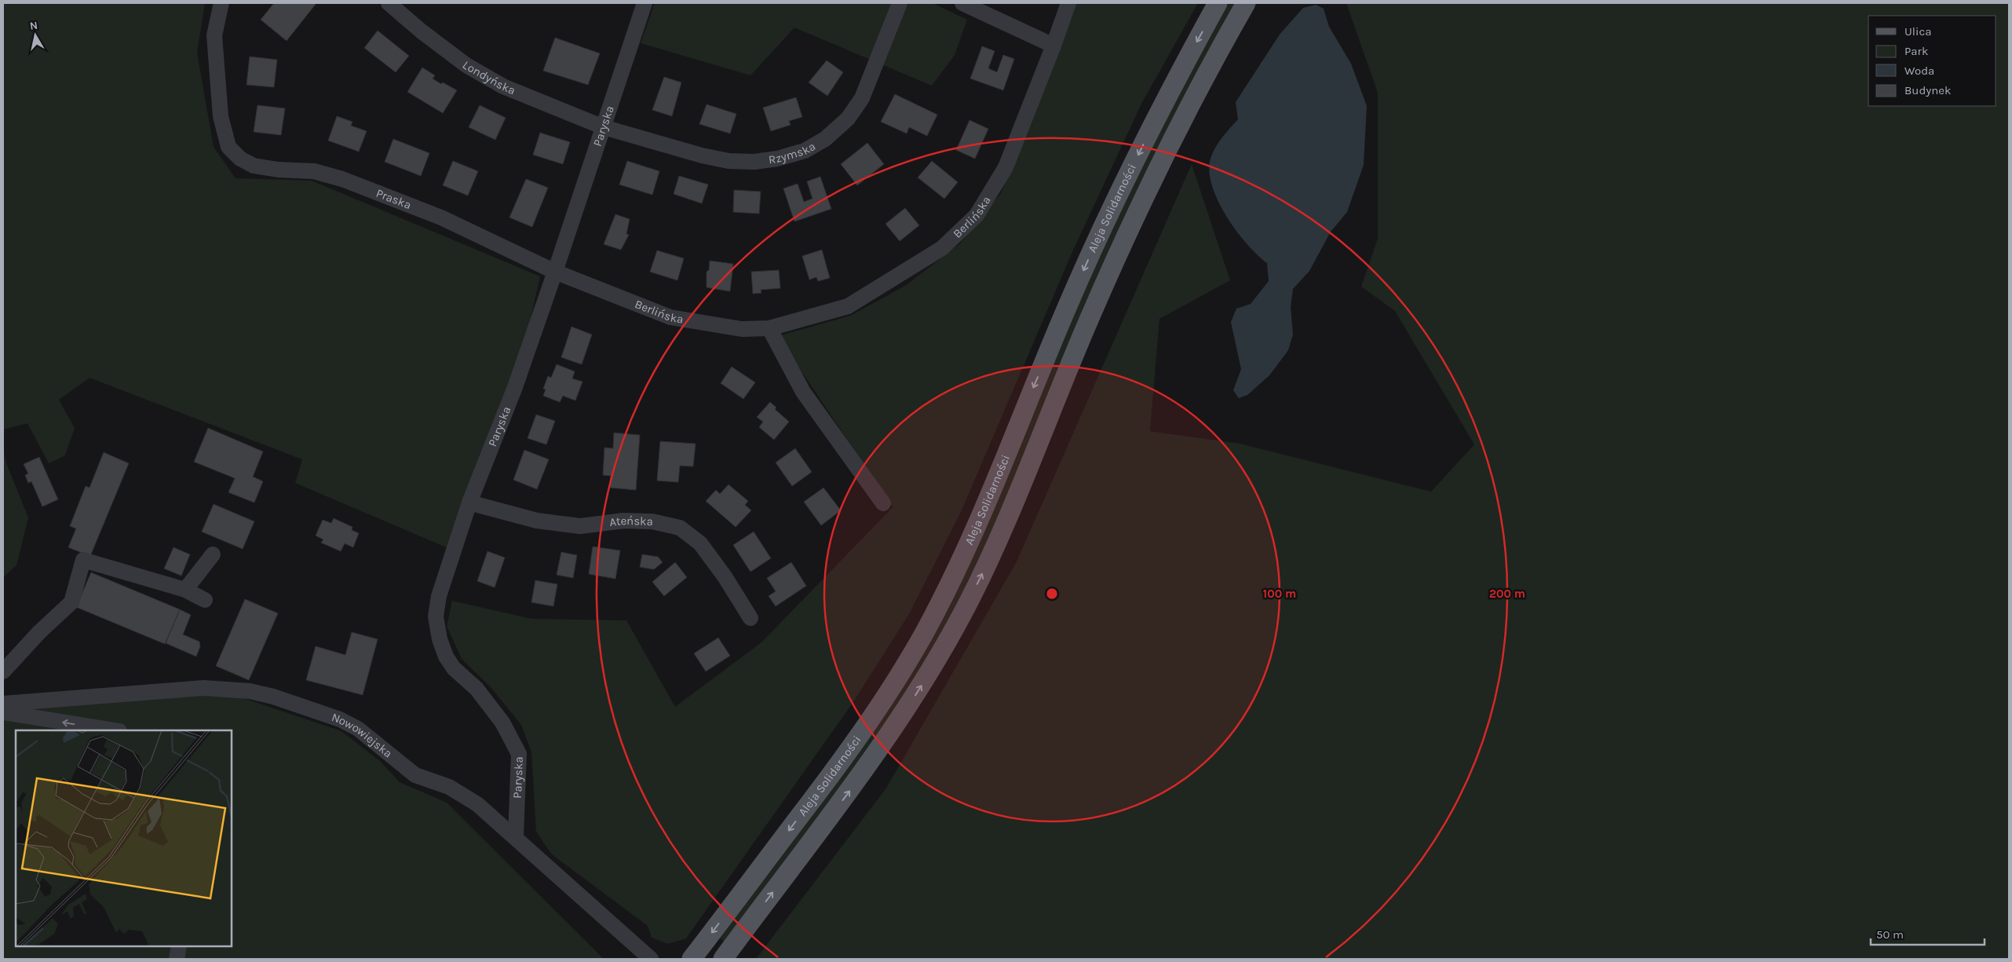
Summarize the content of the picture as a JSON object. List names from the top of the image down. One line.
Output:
{"streets":{"main road":["Aleja Solidarności"],"street":["Londyńska","Paryska","Rzymska","Praska","Berlińska","Ateńska","Nowowiejska"]},"crossings":[["Londyńska","Paryska"],["Londyńska","Rzymska"],["Paryska","Rzymska"],["Paryska","Praska"],["Paryska","Berlińska"],["Paryska","Ateńska"],["Paryska","Nowowiejska"],["Praska","Berlińska"]],"legend":["Ulica","Park","Woda","Budynek"],"scale_bar":"50 m","north":"top","rings":["100 m","200 m"]}
